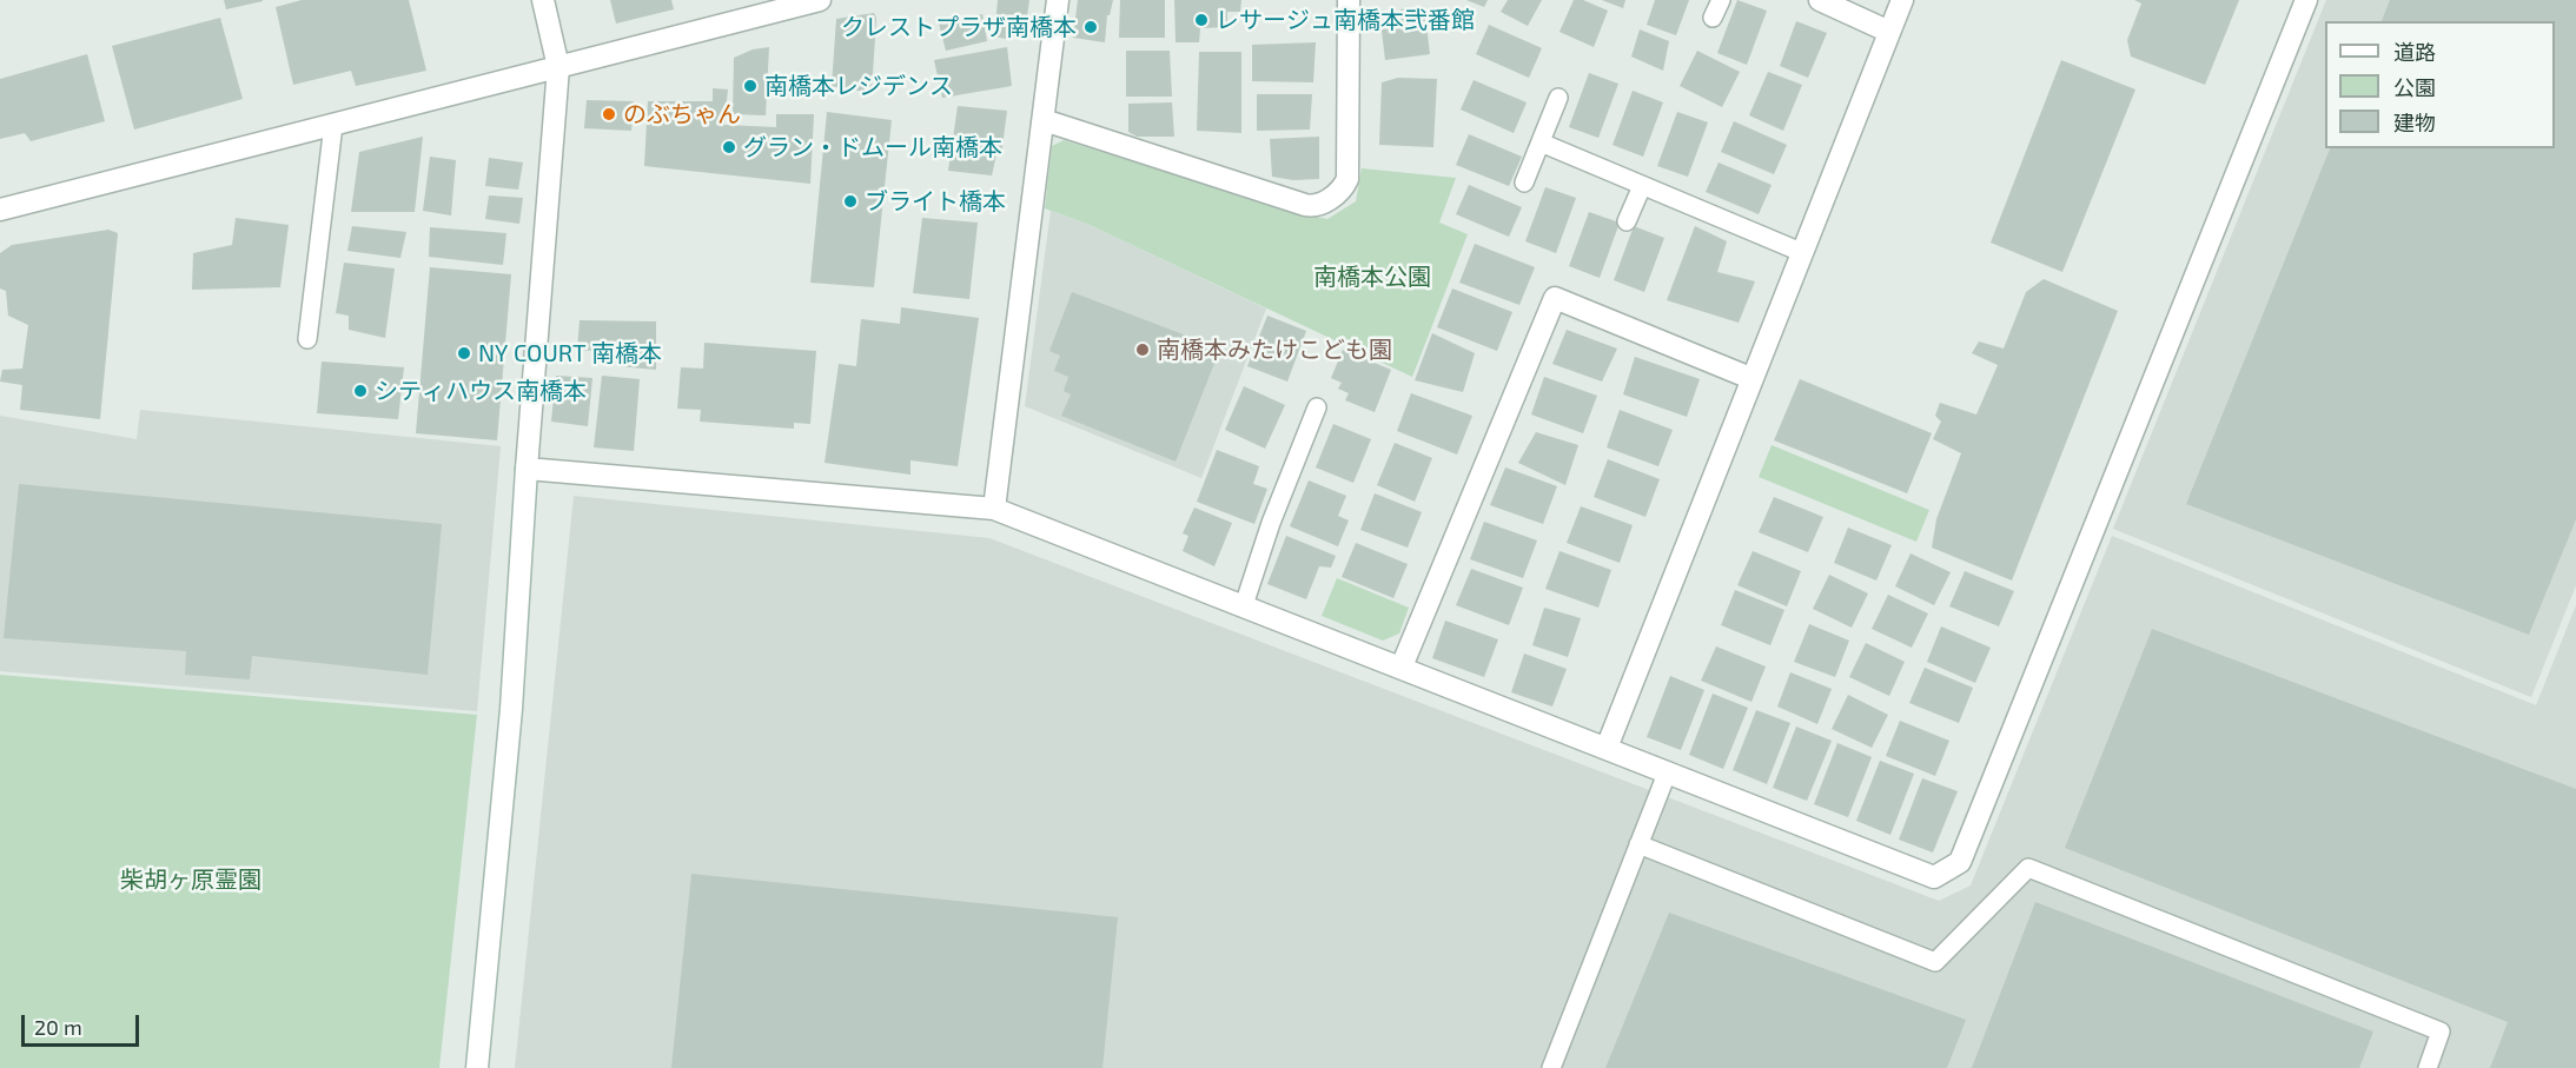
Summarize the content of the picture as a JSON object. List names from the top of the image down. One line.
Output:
{"parks":["南橋本公園","柴胡ヶ原霊園"],"places":["レサージュ南橋本弐番館","クレストプラザ南橋本","南橋本レジデンス","のぶちゃん","グラン・ドムール南橋本","ブライト橋本","南橋本みたけこども園","NY COURT 南橋本","シティハウス南橋本"],"legend":["道路","公園","建物"],"scale_bar":"20 m"}
